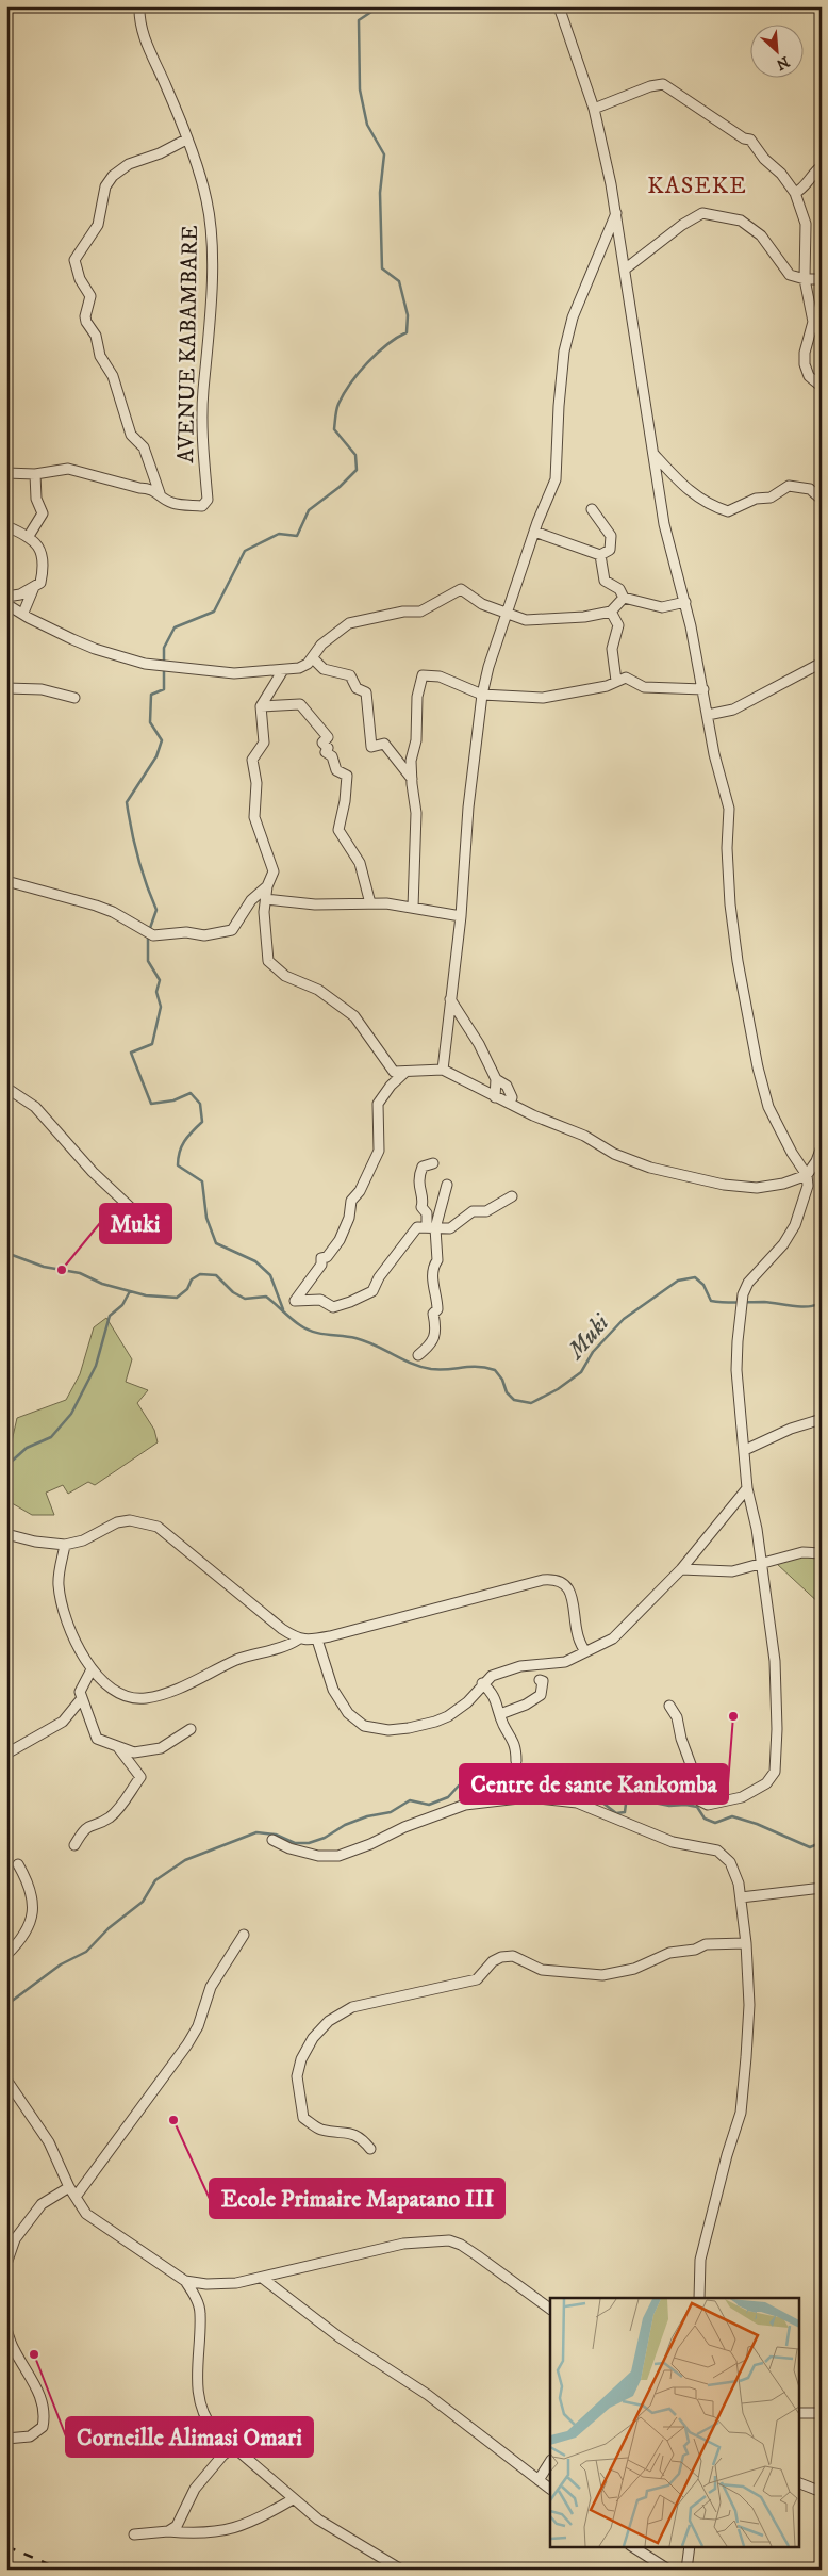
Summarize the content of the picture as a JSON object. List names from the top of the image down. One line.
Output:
{"streets":{"street":["AVENUE KABAMBARE"]},"districts":["KASEKE"],"water":["Muki"],"places":["Muki","Centre de sante Kankomba","Ecole Primaire Mapatano III","Corneille Alimasi Omari"],"north":"bottom right"}
